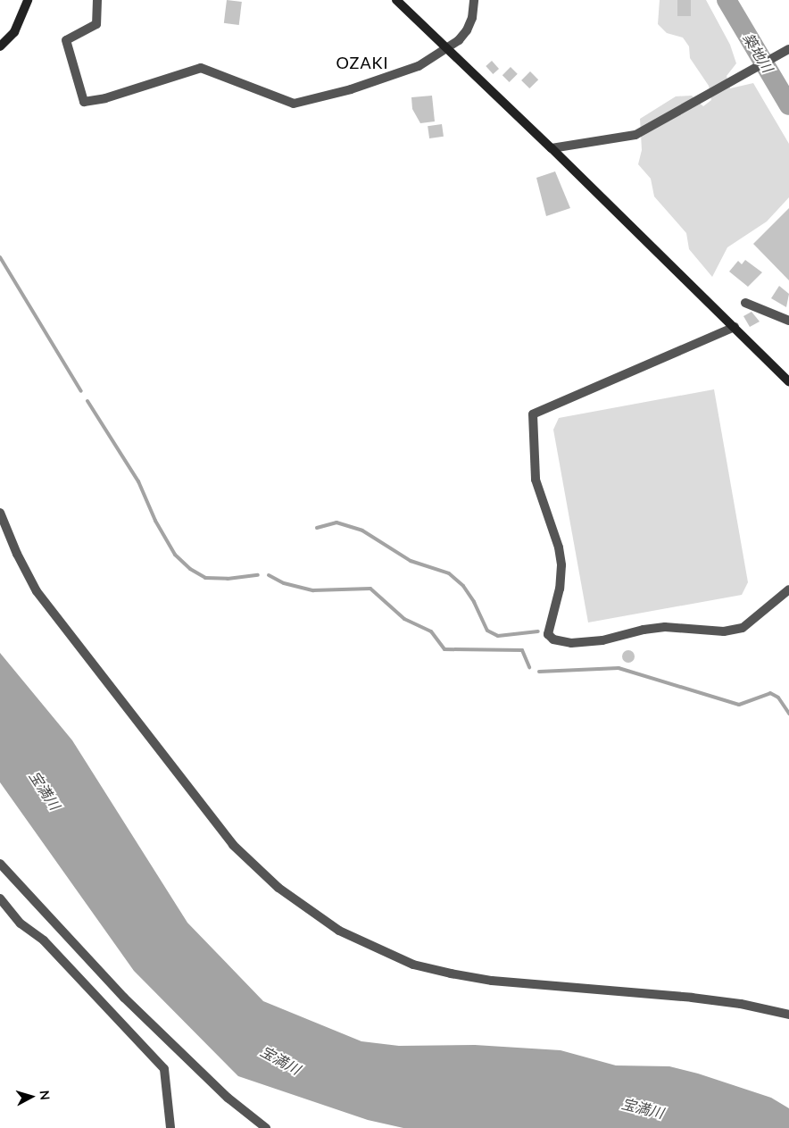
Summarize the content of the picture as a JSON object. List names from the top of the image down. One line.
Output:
{"districts":["OZAKI"],"water":["築地川","宝満川"],"north":"right"}
